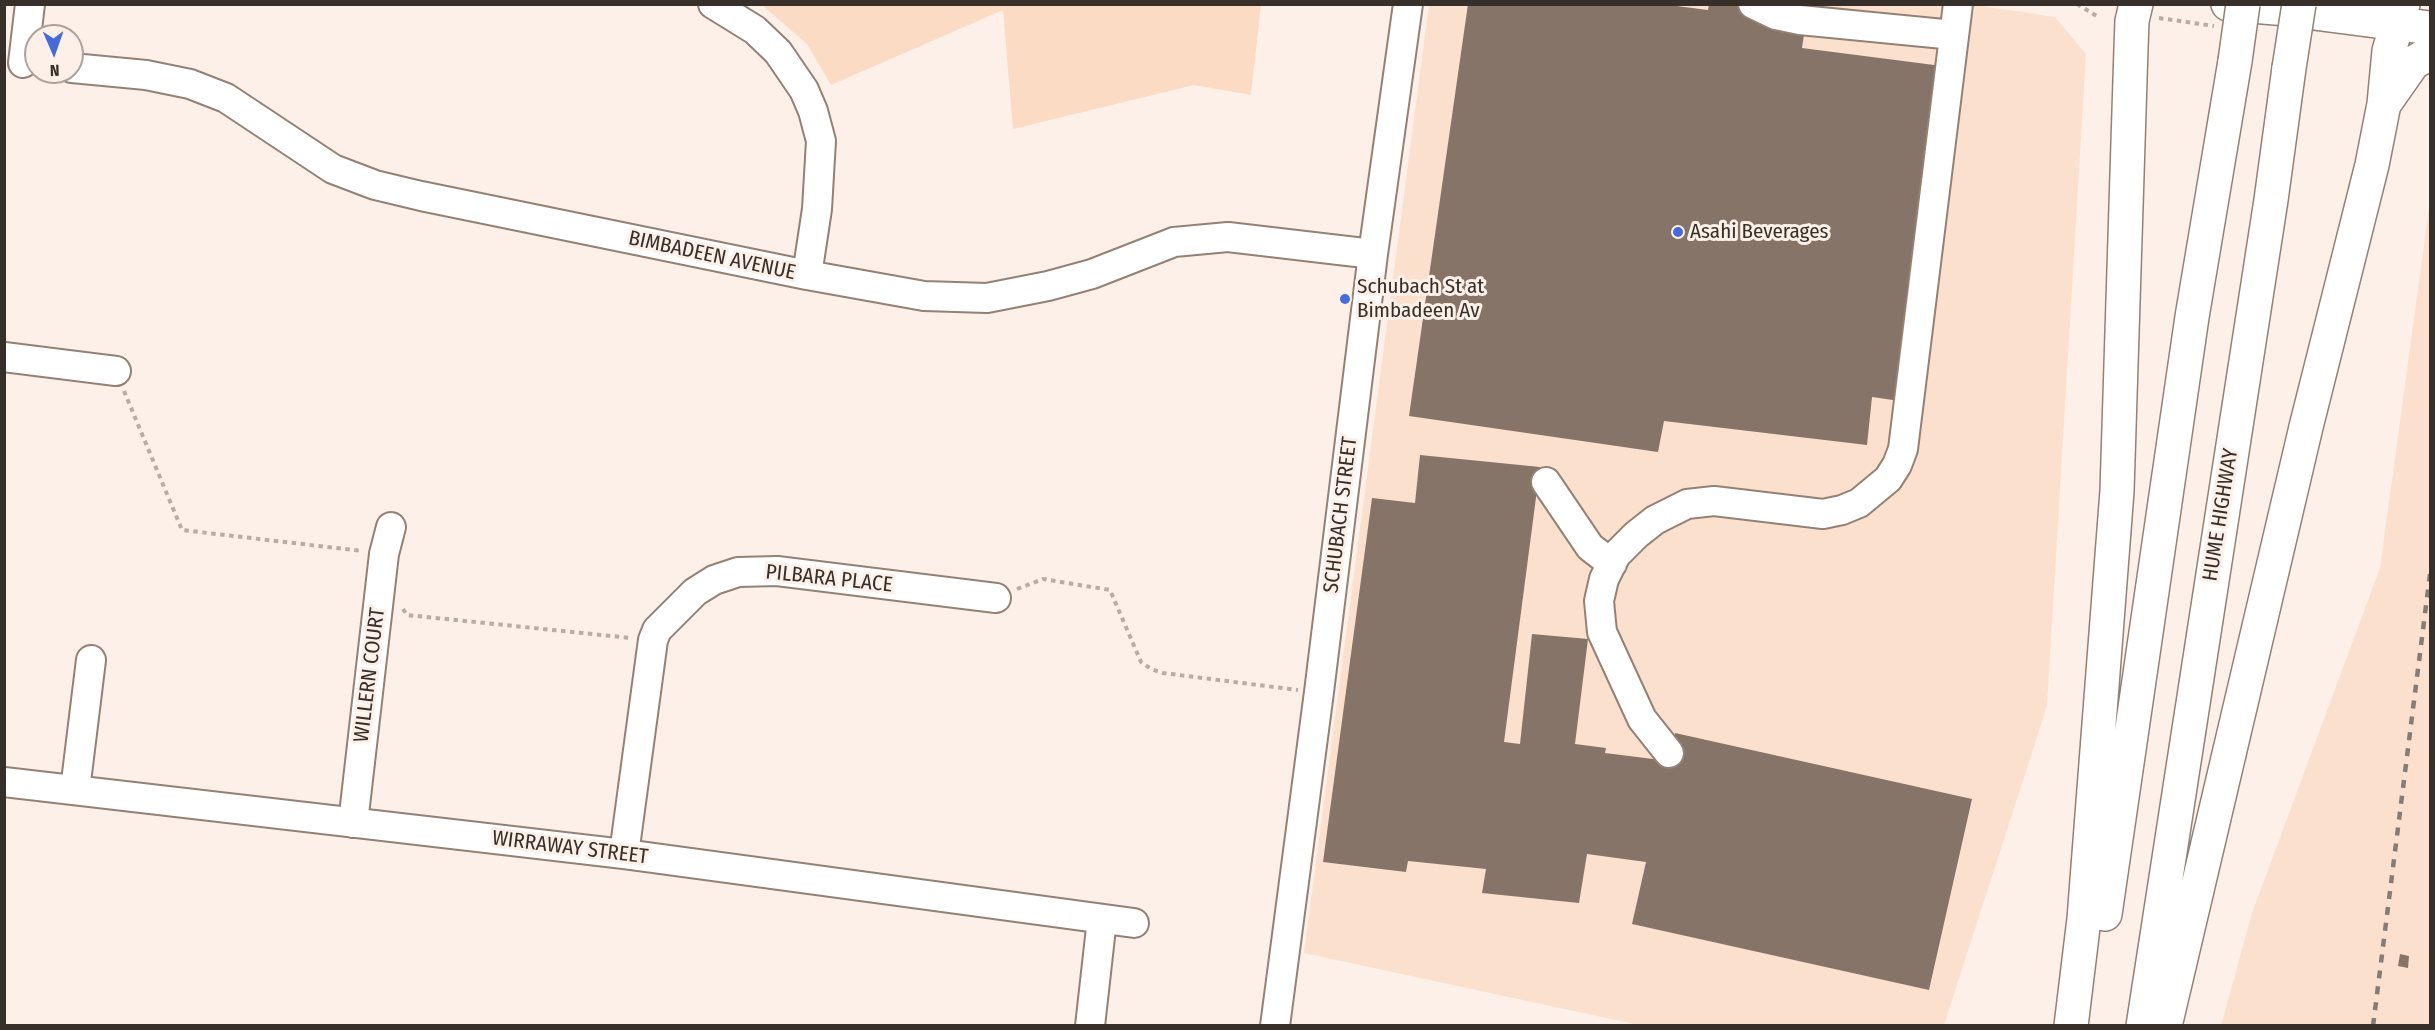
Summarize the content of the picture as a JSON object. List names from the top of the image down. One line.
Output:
{"streets":{"main road":["HUME HIGHWAY"],"street":["BIMBADEEN AVENUE","SCHUBACH STREET","PILBARA PLACE","WILLERN COURT","WIRRAWAY STREET"]},"crossings":[["BIMBADEEN AVENUE","SCHUBACH STREET"],["PILBARA PLACE","WIRRAWAY STREET"],["WILLERN COURT","WIRRAWAY STREET"]],"places":["Asahi Beverages","Schubach St at Bimbadeen Av"],"north":"bottom"}
